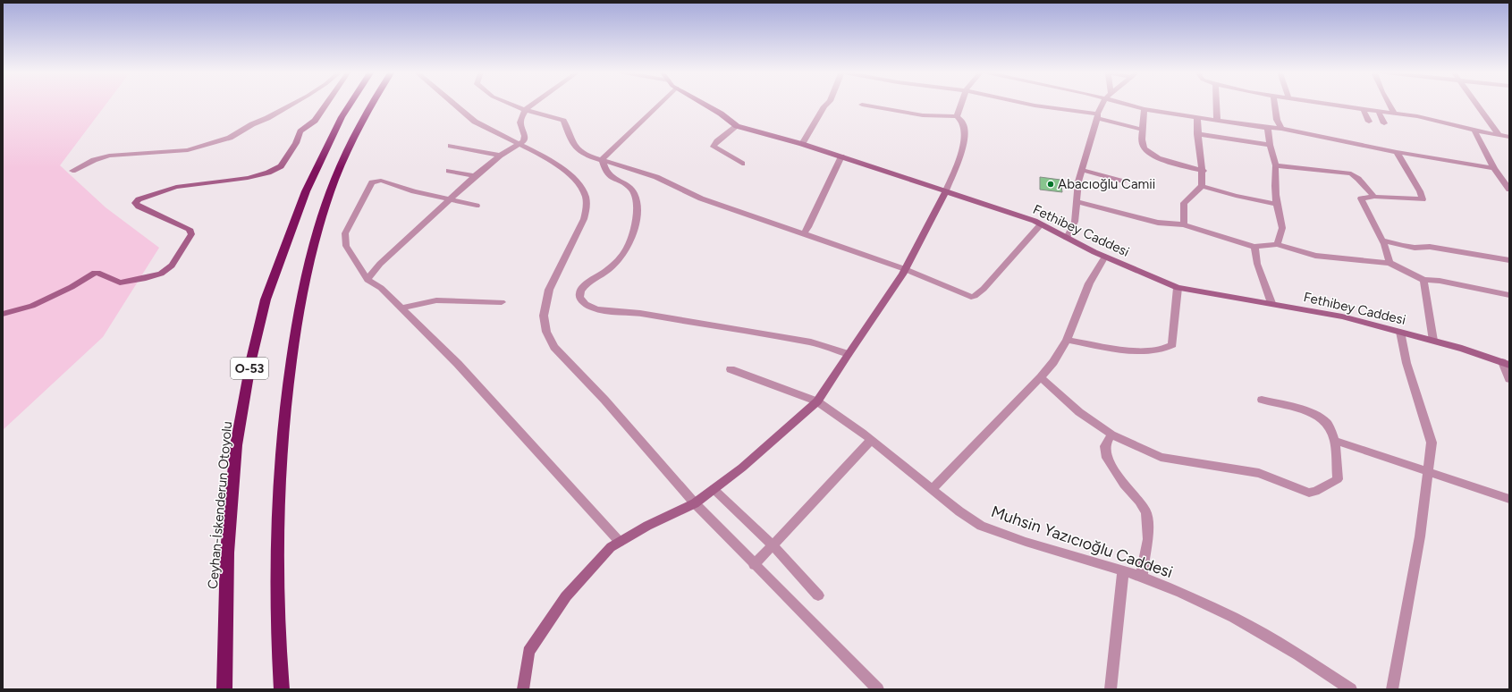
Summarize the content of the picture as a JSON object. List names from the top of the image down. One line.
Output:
{"streets":{"highway":["O-53","Ceyhan-İskenderun Otoyolu"],"street":["Fethibey Caddesi","Muhsin Yazıcıoğlu Caddesi"]},"places":["Abacıoğlu Camii"]}
